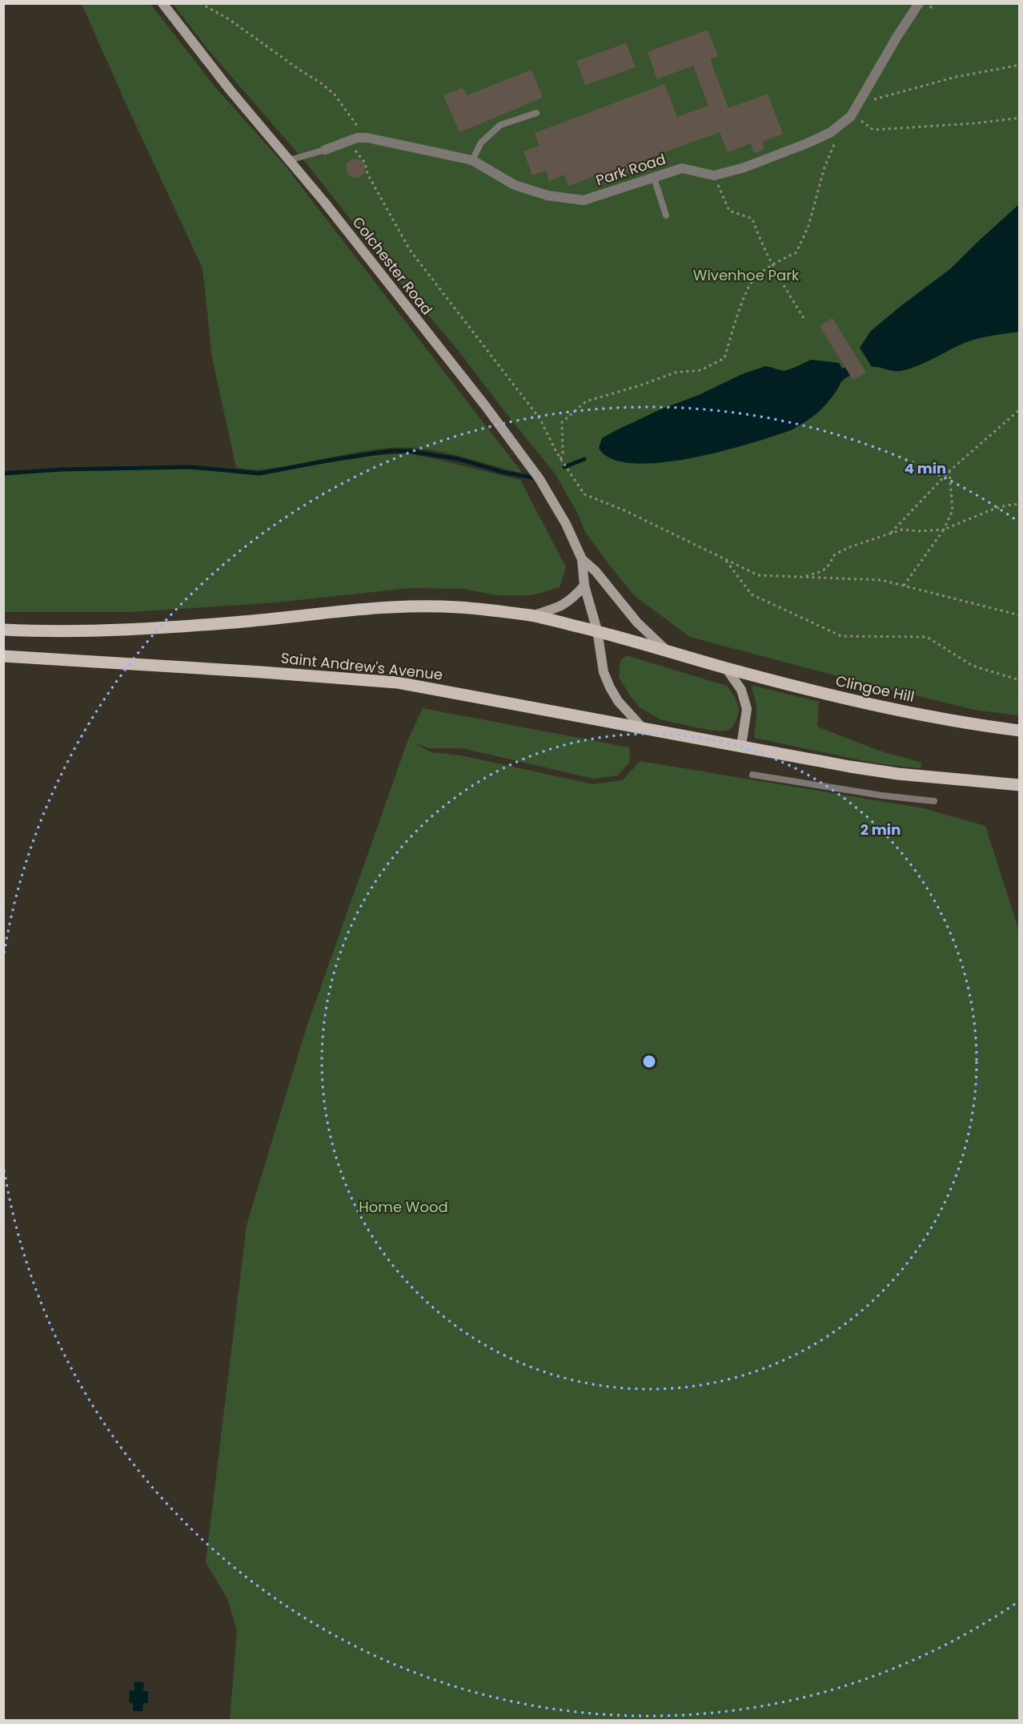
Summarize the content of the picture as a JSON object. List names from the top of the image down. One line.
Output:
{"streets":{"main road":["Colchester Road","Saint Andrew's Avenue","Clingoe Hill"],"street":["Park Road"]},"crossings":[["Park Road","Colchester Road"],["Colchester Road","Saint Andrew's Avenue"]],"parks":["Wivenhoe Park","Home Wood"],"rings":["4 min","2 min"]}
